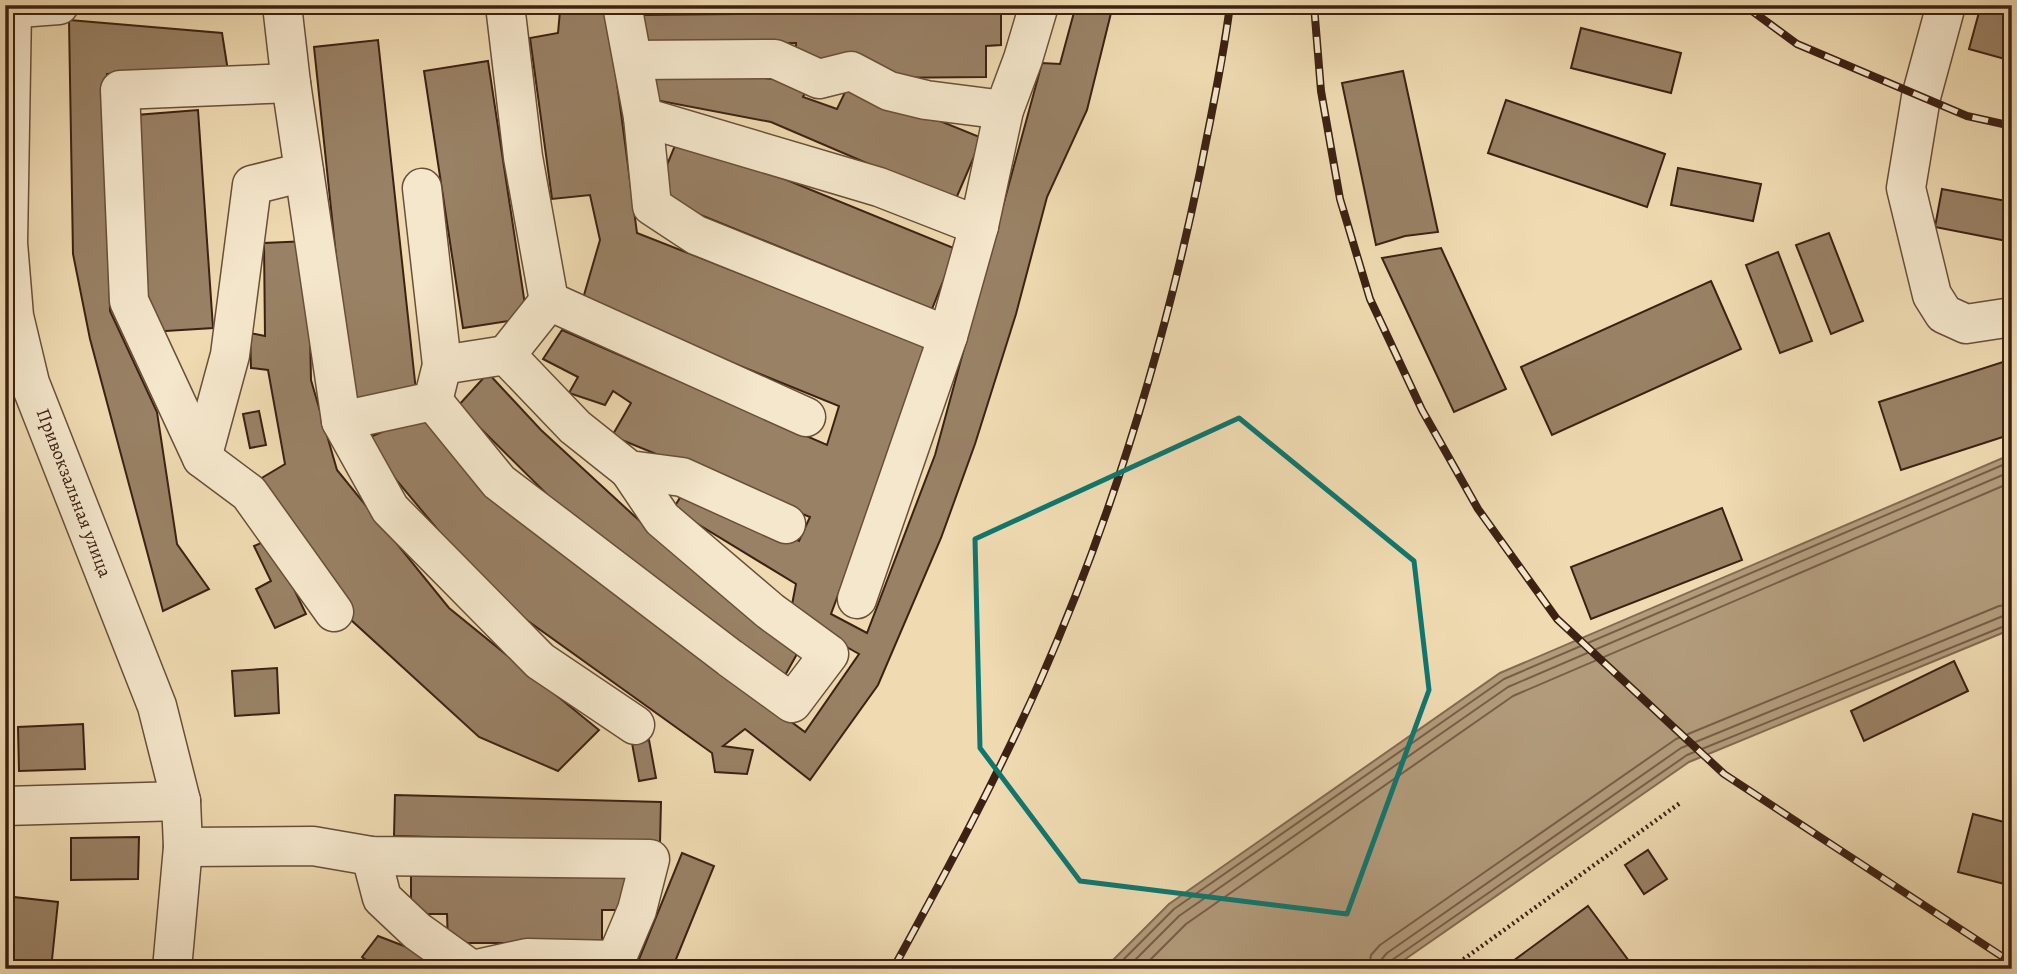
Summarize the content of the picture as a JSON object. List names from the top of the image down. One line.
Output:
{"streets":{"street":["Привокзальная улица"]}}
